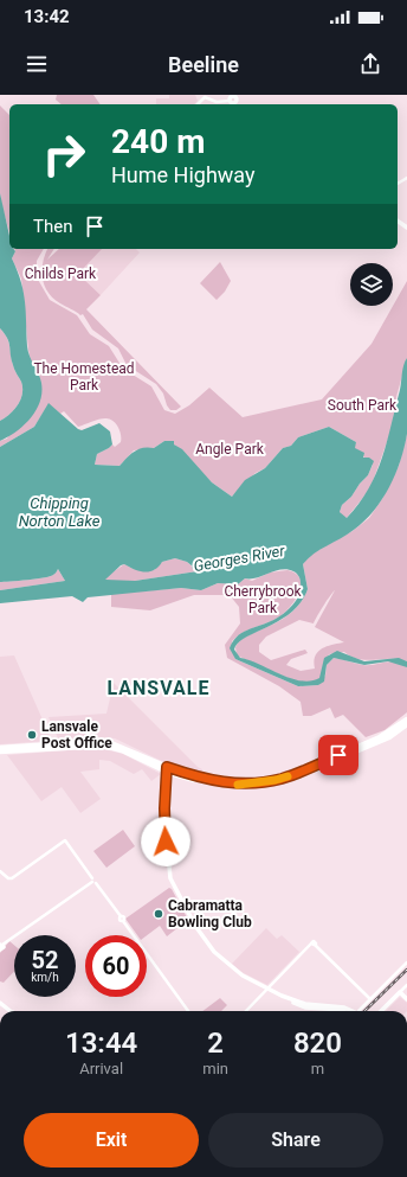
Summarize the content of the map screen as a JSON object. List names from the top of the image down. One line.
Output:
{"districts":["LANSVALE"],"water":["Chipping Norton Lake","Georges River"],"parks":["Childs Park","The Homestead Park","South Park","Angle Park","Cherrybrook Park"],"places":["Lansvale Post Office","Cabramatta Bowling Club"],"page":{"status":"13:42","header":"Beeline","turn":["240 m","Hume Highway"],"then":"Then","speed":"52 km/h","limit":"60","eta":["13:44","Arrival","2","min","820","m"],"buttons":["Exit","Share"]}}
